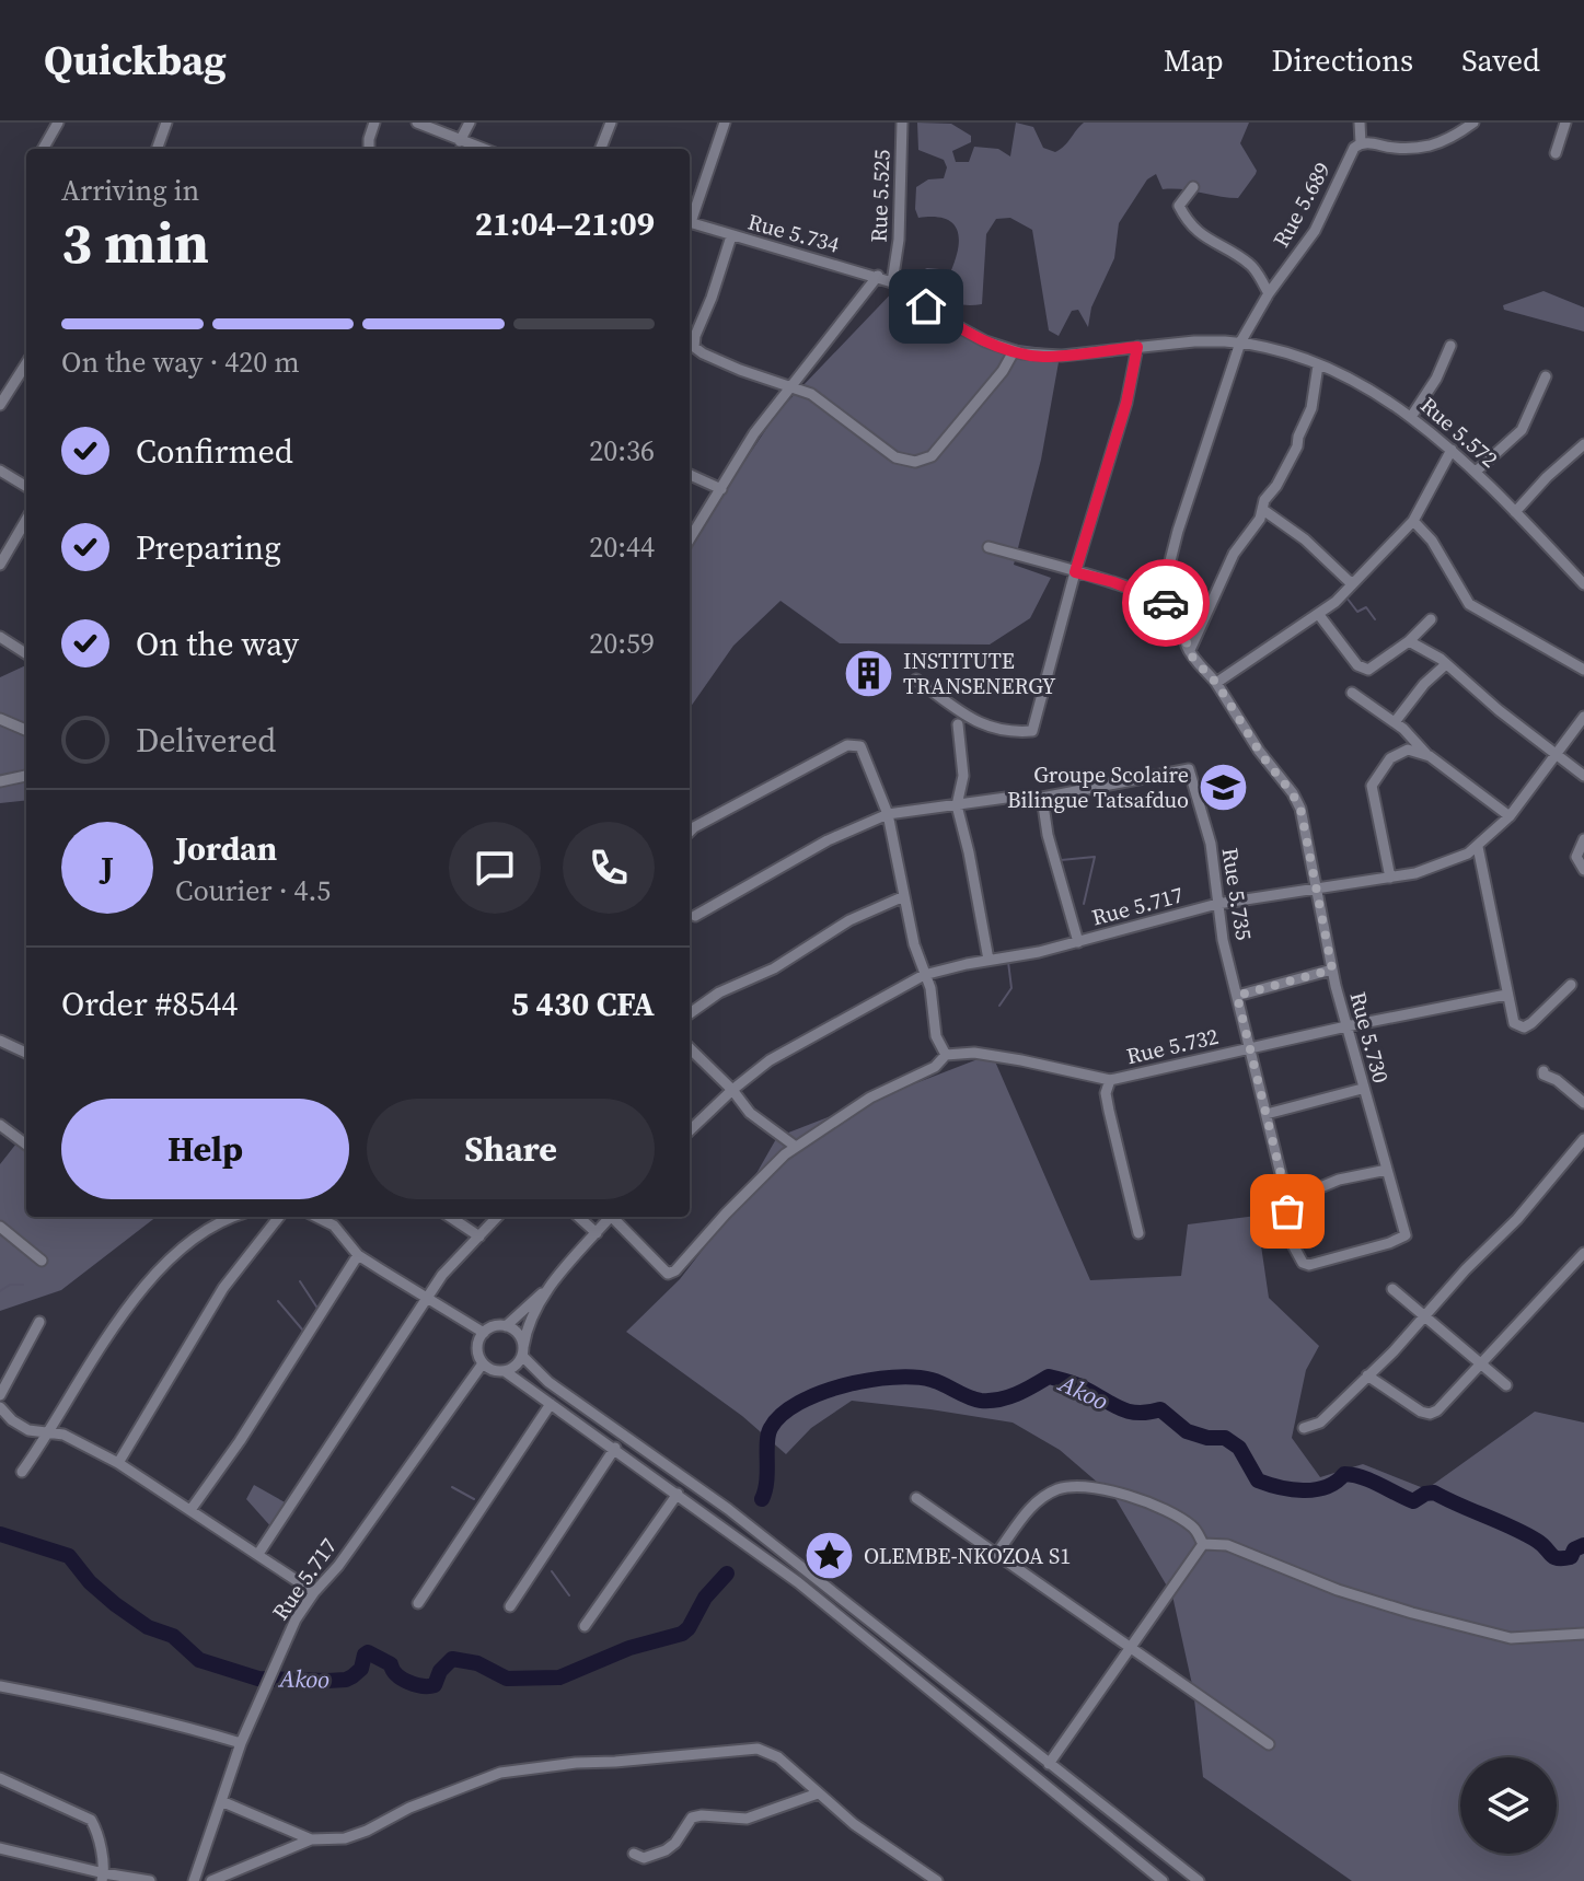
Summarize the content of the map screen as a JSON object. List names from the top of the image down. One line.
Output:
{"streets":{"street":["Rue 5.525","Rue 5.689","Rue 5.734","Rue 5.572","Rue 5.735","Rue 5.717","Rue 5.730","Rue 5.732"]},"crossings":[["Rue 5.525","Rue 5.734"],["Rue 5.689","Rue 5.572"],["Rue 5.735","Rue 5.717"],["Rue 5.735","Rue 5.730"],["Rue 5.735","Rue 5.732"],["Rue 5.717","Rue 5.730"],["Rue 5.730","Rue 5.732"]],"water":["Akoo"],"places":{"building":["INSTITUTE TRANSENERGY"],"school or university":["Groupe Scolaire Bilingue Tatsafduo"],"place":["OLEMBE-NKOZOA S1"]},"page":{"header":"Quickbag","nav":["Map","Directions","Saved"],"heading":["3 min","Arriving in","21:04–21:09"],"panel":["Jordan","Courier · 4.5","Order #8544","5 430 CFA"],"bar":"On the way · 420 m","list":[["Confirmed","20:36"],["Preparing","20:44"],["On the way","20:59"],"Delivered"],"round":"J","buttons":["Help","Share"]}}
